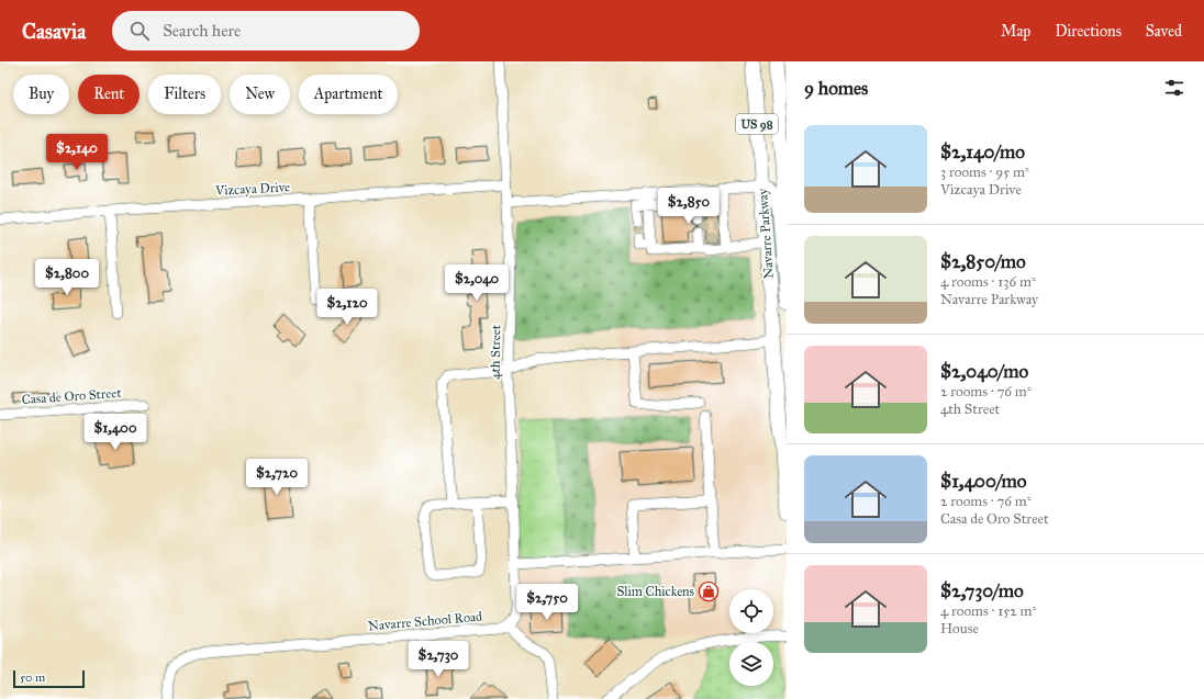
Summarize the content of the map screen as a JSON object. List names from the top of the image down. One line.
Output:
{"streets":{"highway":["US 98","Navarre Parkway"],"street":["Vizcaya Drive","4th Street","Casa de Oro Street","Navarre School Road"]},"crossings":[["Vizcaya Drive","4th Street"]],"places":{"shop":["Slim Chickens"]},"scale_bar":"50 m","page":{"header":"Casavia","search":"Search here","nav":["Map","Directions","Saved"],"heading":"9 homes","chip":["Buy","Rent","Filters","New","Apartment"],"list":[{"name":"$2,140/mo","note":"3 rooms · 95 m² · Vizcaya Drive"},{"name":"$2,850/mo","note":"4 rooms · 136 m² · Navarre Parkway"},{"name":"$2,040/mo","note":"2 rooms · 76 m² · 4th Street"},{"name":"$1,400/mo","note":"2 rooms · 76 m² · Casa de Oro Street"},{"name":"$2,730/mo","note":"4 rooms · 152 m² · House"}],"price":["$2,140","$2,850","$2,800","$2,040","$2,120","$1,400","$2,720","$2,750","$2,730"],"scale":"50 m"}}
